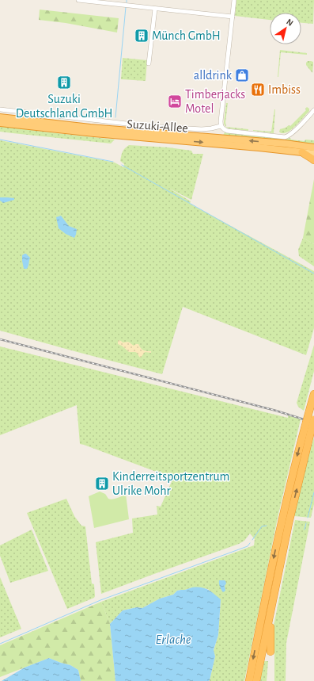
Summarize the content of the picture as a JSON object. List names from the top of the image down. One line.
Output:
{"streets":{"street":["Suzuki-Allee"]},"water":["Erlache"],"places":{"building":["Münch GmbH","Suzuki Deutschland GmbH","Kinderreitsportzentrum Ulrike Mohr"],"shop":["alldrink"],"restaurant":["Imbiss"],"hotel":["Timberjacks Motel"]},"north":"top right"}
